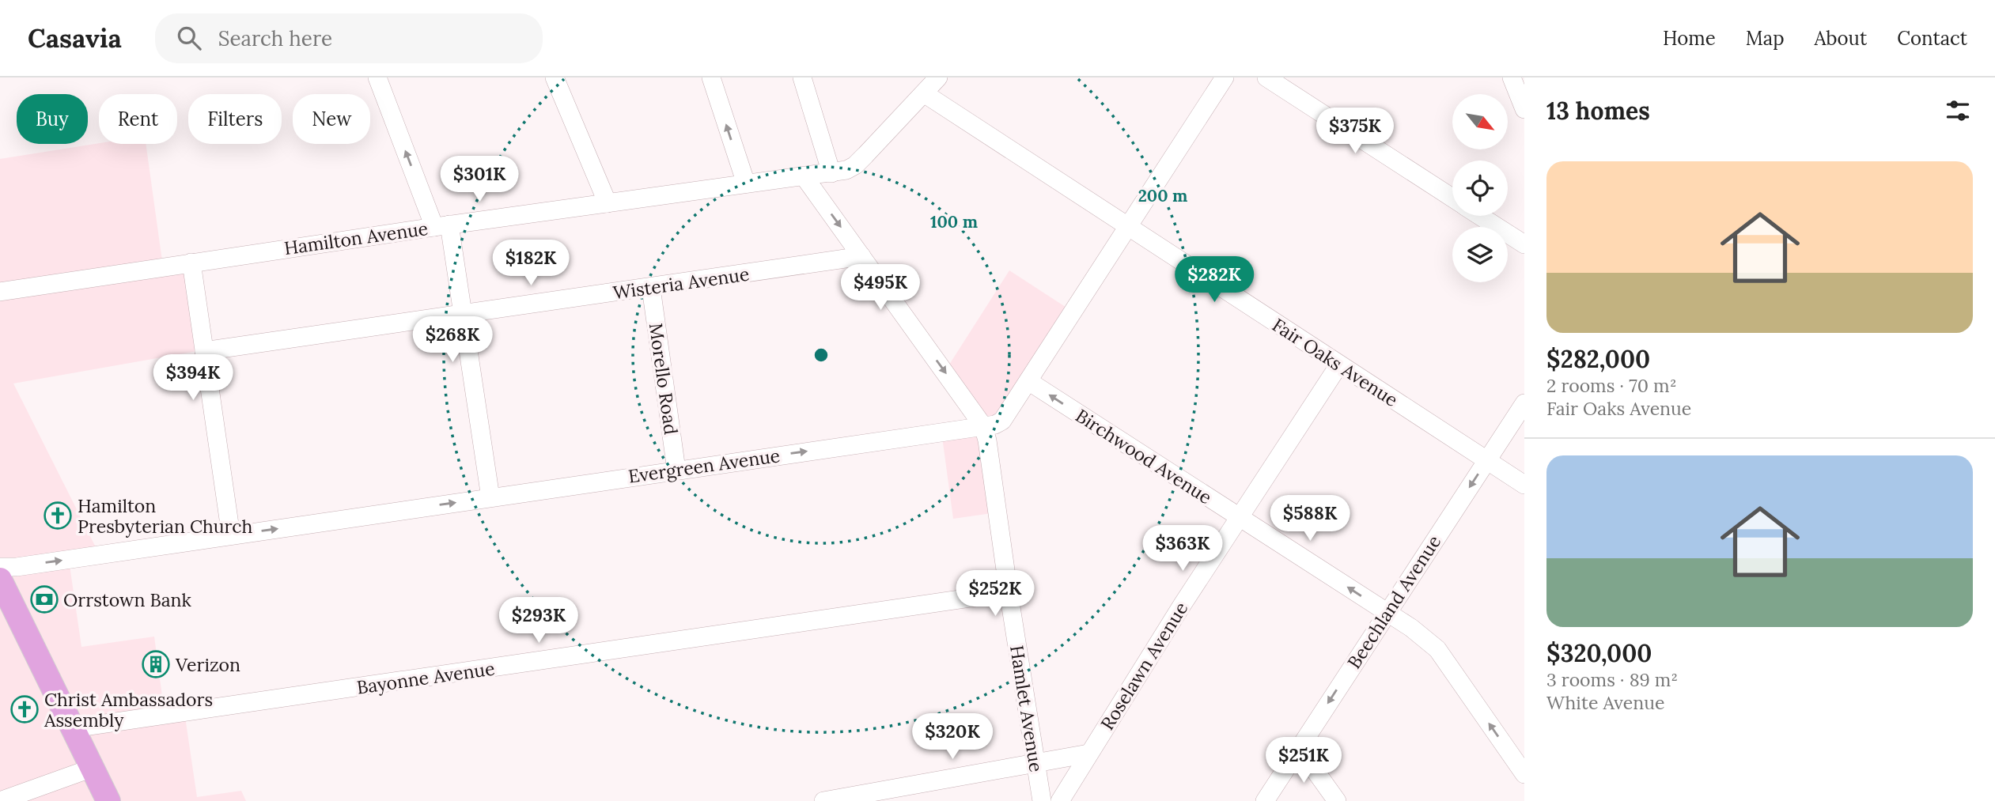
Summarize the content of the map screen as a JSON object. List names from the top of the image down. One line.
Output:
{"streets":{"street":["Hamilton Avenue","Wisteria Avenue","Fair Oaks Avenue","Morello Road","Birchwood Avenue","Evergreen Avenue","Beechland Avenue","Roselawn Avenue","Bayonne Avenue","Hamlet Avenue"]},"crossings":[["Hamilton Avenue","Fair Oaks Avenue"],["Hamilton Avenue","Hamlet Avenue"],["Wisteria Avenue","Morello Road"],["Wisteria Avenue","Hamlet Avenue"],["Fair Oaks Avenue","Evergreen Avenue"],["Fair Oaks Avenue","Beechland Avenue"],["Fair Oaks Avenue","Roselawn Avenue"],["Morello Road","Evergreen Avenue"],["Birchwood Avenue","Evergreen Avenue"],["Birchwood Avenue","Beechland Avenue"],["Birchwood Avenue","Roselawn Avenue"],["Evergreen Avenue","Hamlet Avenue"],["Bayonne Avenue","Hamlet Avenue"]],"one_way":["Birchwood Avenue","Evergreen Avenue","Beechland Avenue","Hamlet Avenue"],"places":{"church":["Hamilton Presbyterian Church","Christ Ambassadors Assembly"],"bank":["Orrstown Bank"],"building":["Verizon"]},"north":"bottom right","page":{"header":"Casavia","search":"Search here","nav":["Home","Map","About","Contact"],"heading":"13 homes","chip":["Buy","Rent","Filters","New"],"price":["$375K","$301K","$182K","$282K","$495K","$268K","$394K","$588K","$363K","$252K","$293K","$320K","$251K"],"list":[{"name":"$282,000","note":"2 rooms · 70 m² · Fair Oaks Avenue"},{"name":"$320,000","note":"3 rooms · 89 m² · White Avenue"}]},"rings":["200 m","100 m"]}
